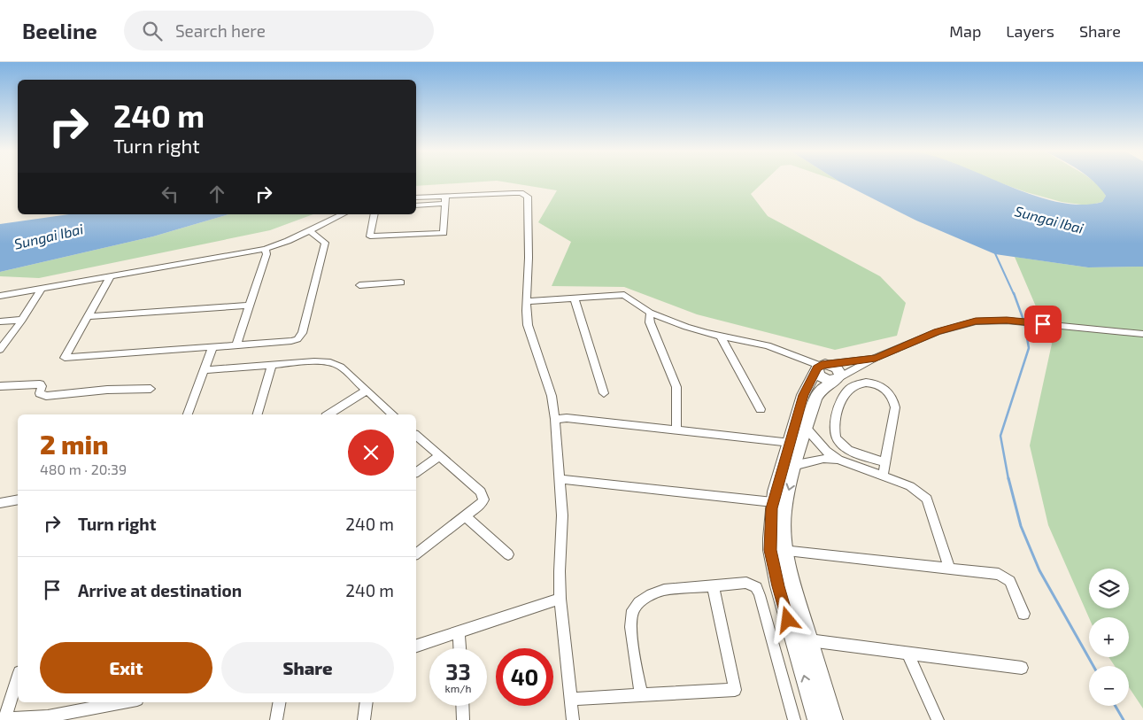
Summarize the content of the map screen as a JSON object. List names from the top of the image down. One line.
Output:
{"water":["Sungai Ibai"],"page":{"header":"Beeline","search":"Search here","nav":["Map","Layers","Share"],"turn":["240 m","Turn right"],"heading":["2 min","480 m · 20:39"],"list":[{"name":"Turn right","value":"240 m"},{"name":"Arrive at destination","value":"240 m"}],"map_buttons":["+","−"],"buttons":["Exit","Share"],"speed":"33 km/h","limit":"40"}}
